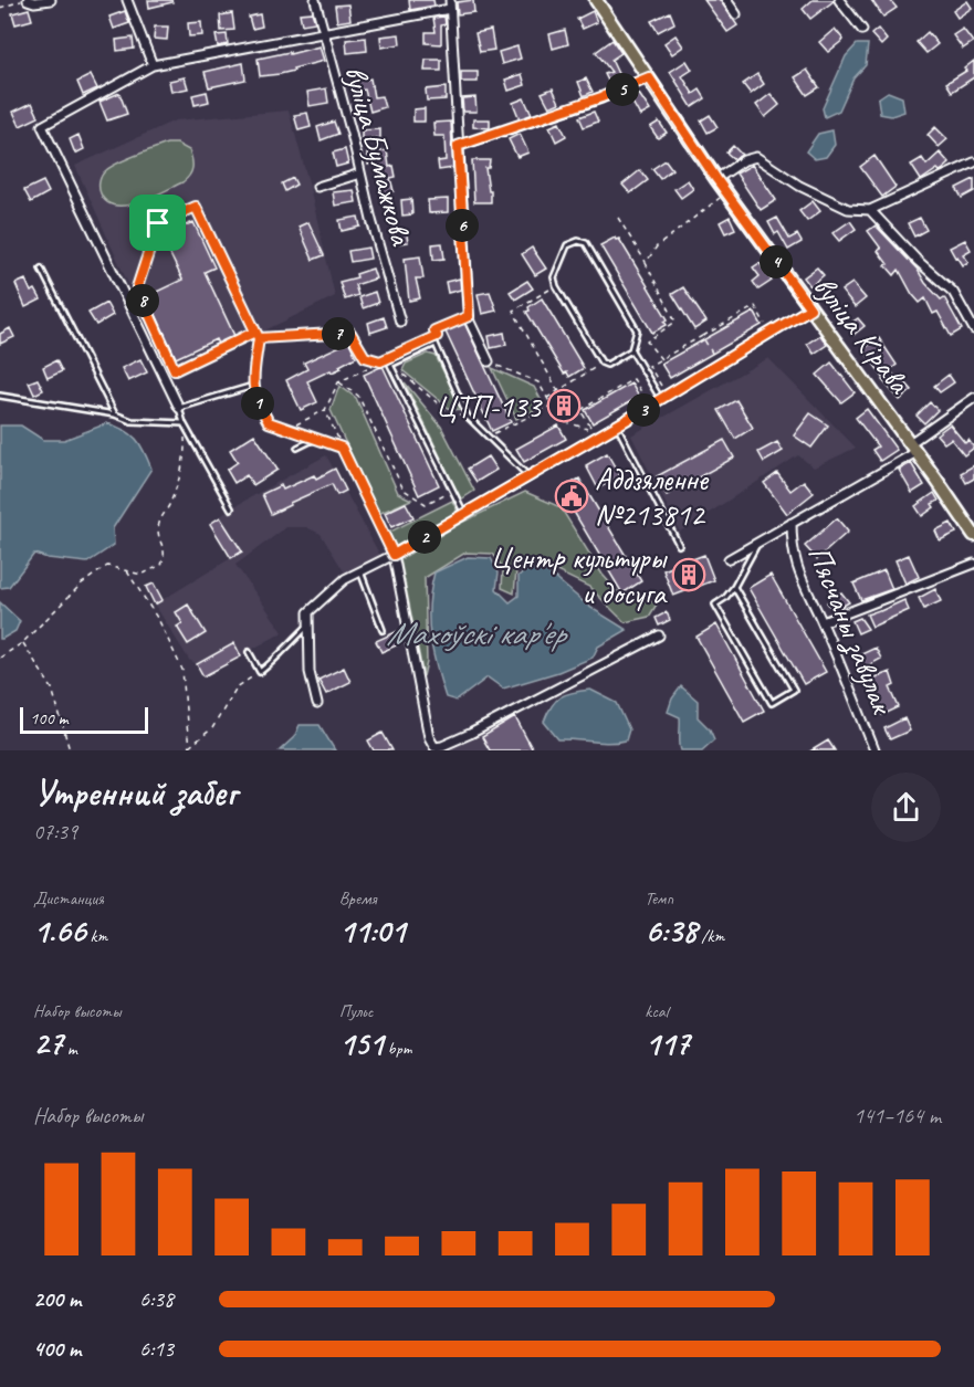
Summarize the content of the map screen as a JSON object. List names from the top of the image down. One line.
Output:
{"streets":{"main road":["вуліца Кірава"],"street":["вуліца Бумажкова","Пясчаны завулак"]},"crossings":[["вуліца Кірава","Пясчаны завулак"]],"water":["Махоўскі кар'ер"],"places":{"building":["ЦТП-133","Центр культуры и досуга"],"public building":["Аддзяленне №213812"]},"scale_bar":"100 m","page":{"pins":["5","6","4","8","7","1","3","2"],"scale":"100 m","heading":["Утренний забег","07:39"],"stats":[["Дистанция","1.66 km"],["Время","11:01"],["Темп","6:38 /km"],["Набор высоты","27 m"],["Пульс","151 bpm"],["kcal","117"]],"chart":["Набор высоты","141–164 m"],"list":[{"name":"200 m","note":"6:38"},{"name":"400 m","note":"6:13"}]}}
